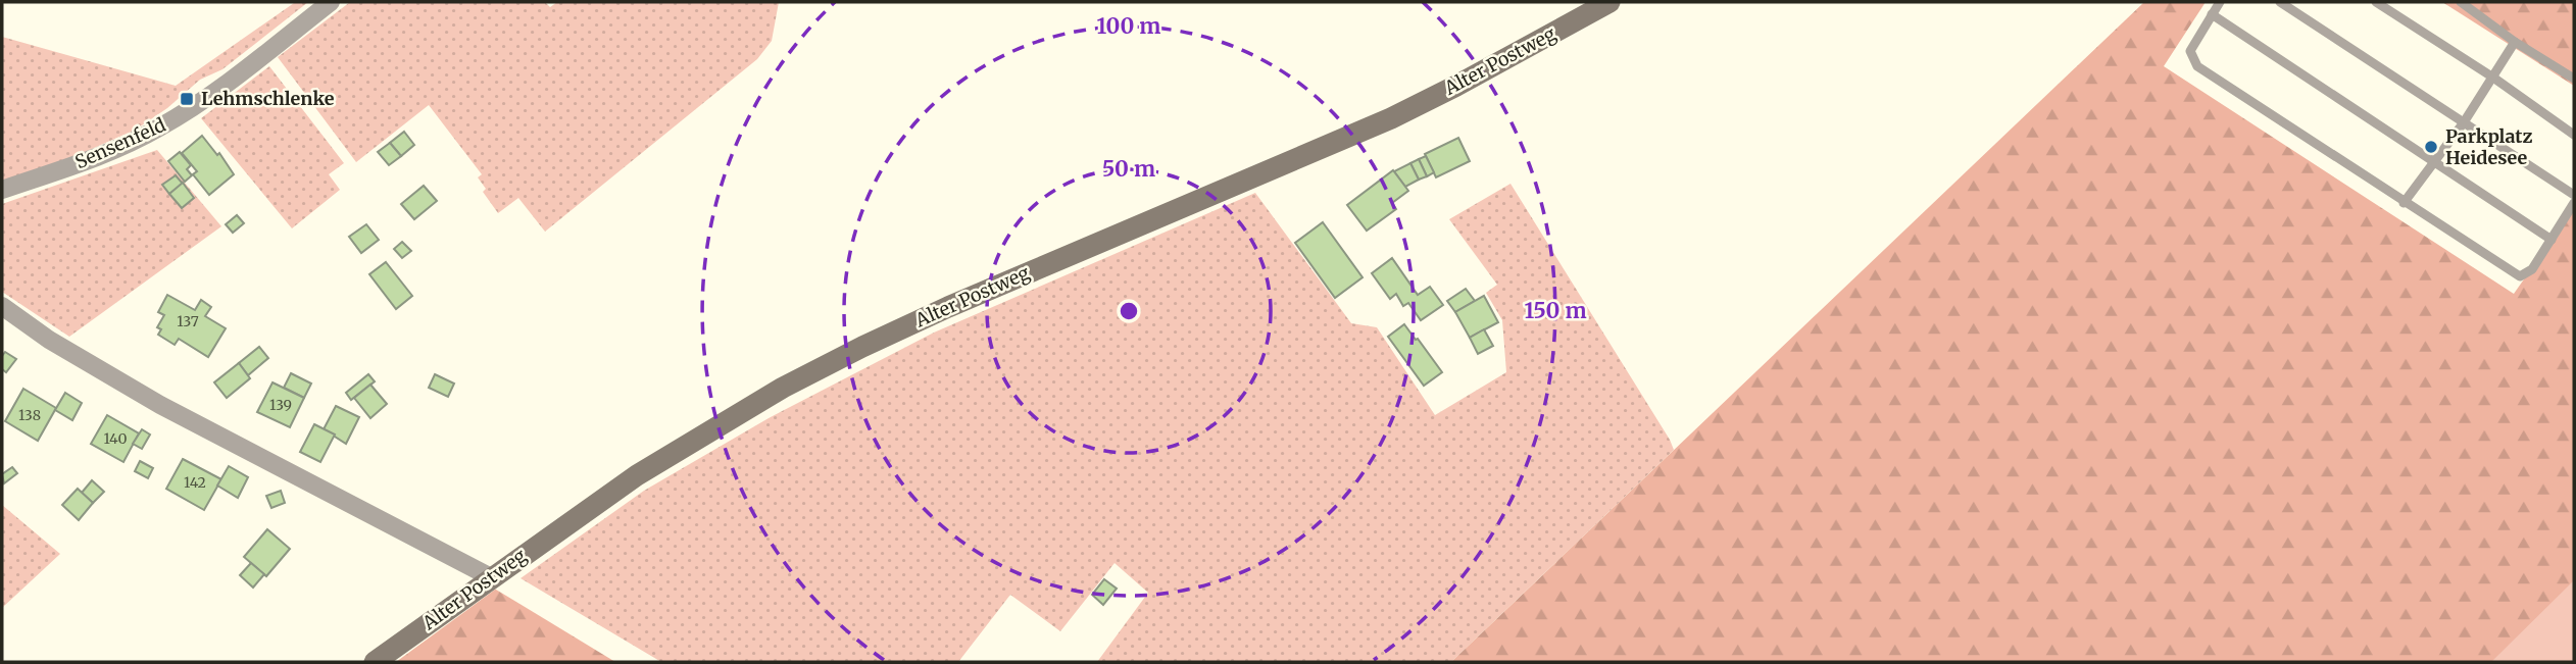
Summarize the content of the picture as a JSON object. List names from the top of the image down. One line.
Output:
{"streets":{"main road":["Alter Postweg"],"street":["Sensenfeld"]},"places":{"transit":["Lehmschlenke"],"other":["Parkplatz Heidesee"]},"house_numbers":["137","139","138","140","142"],"rings":["100 m","50 m","150 m"]}
